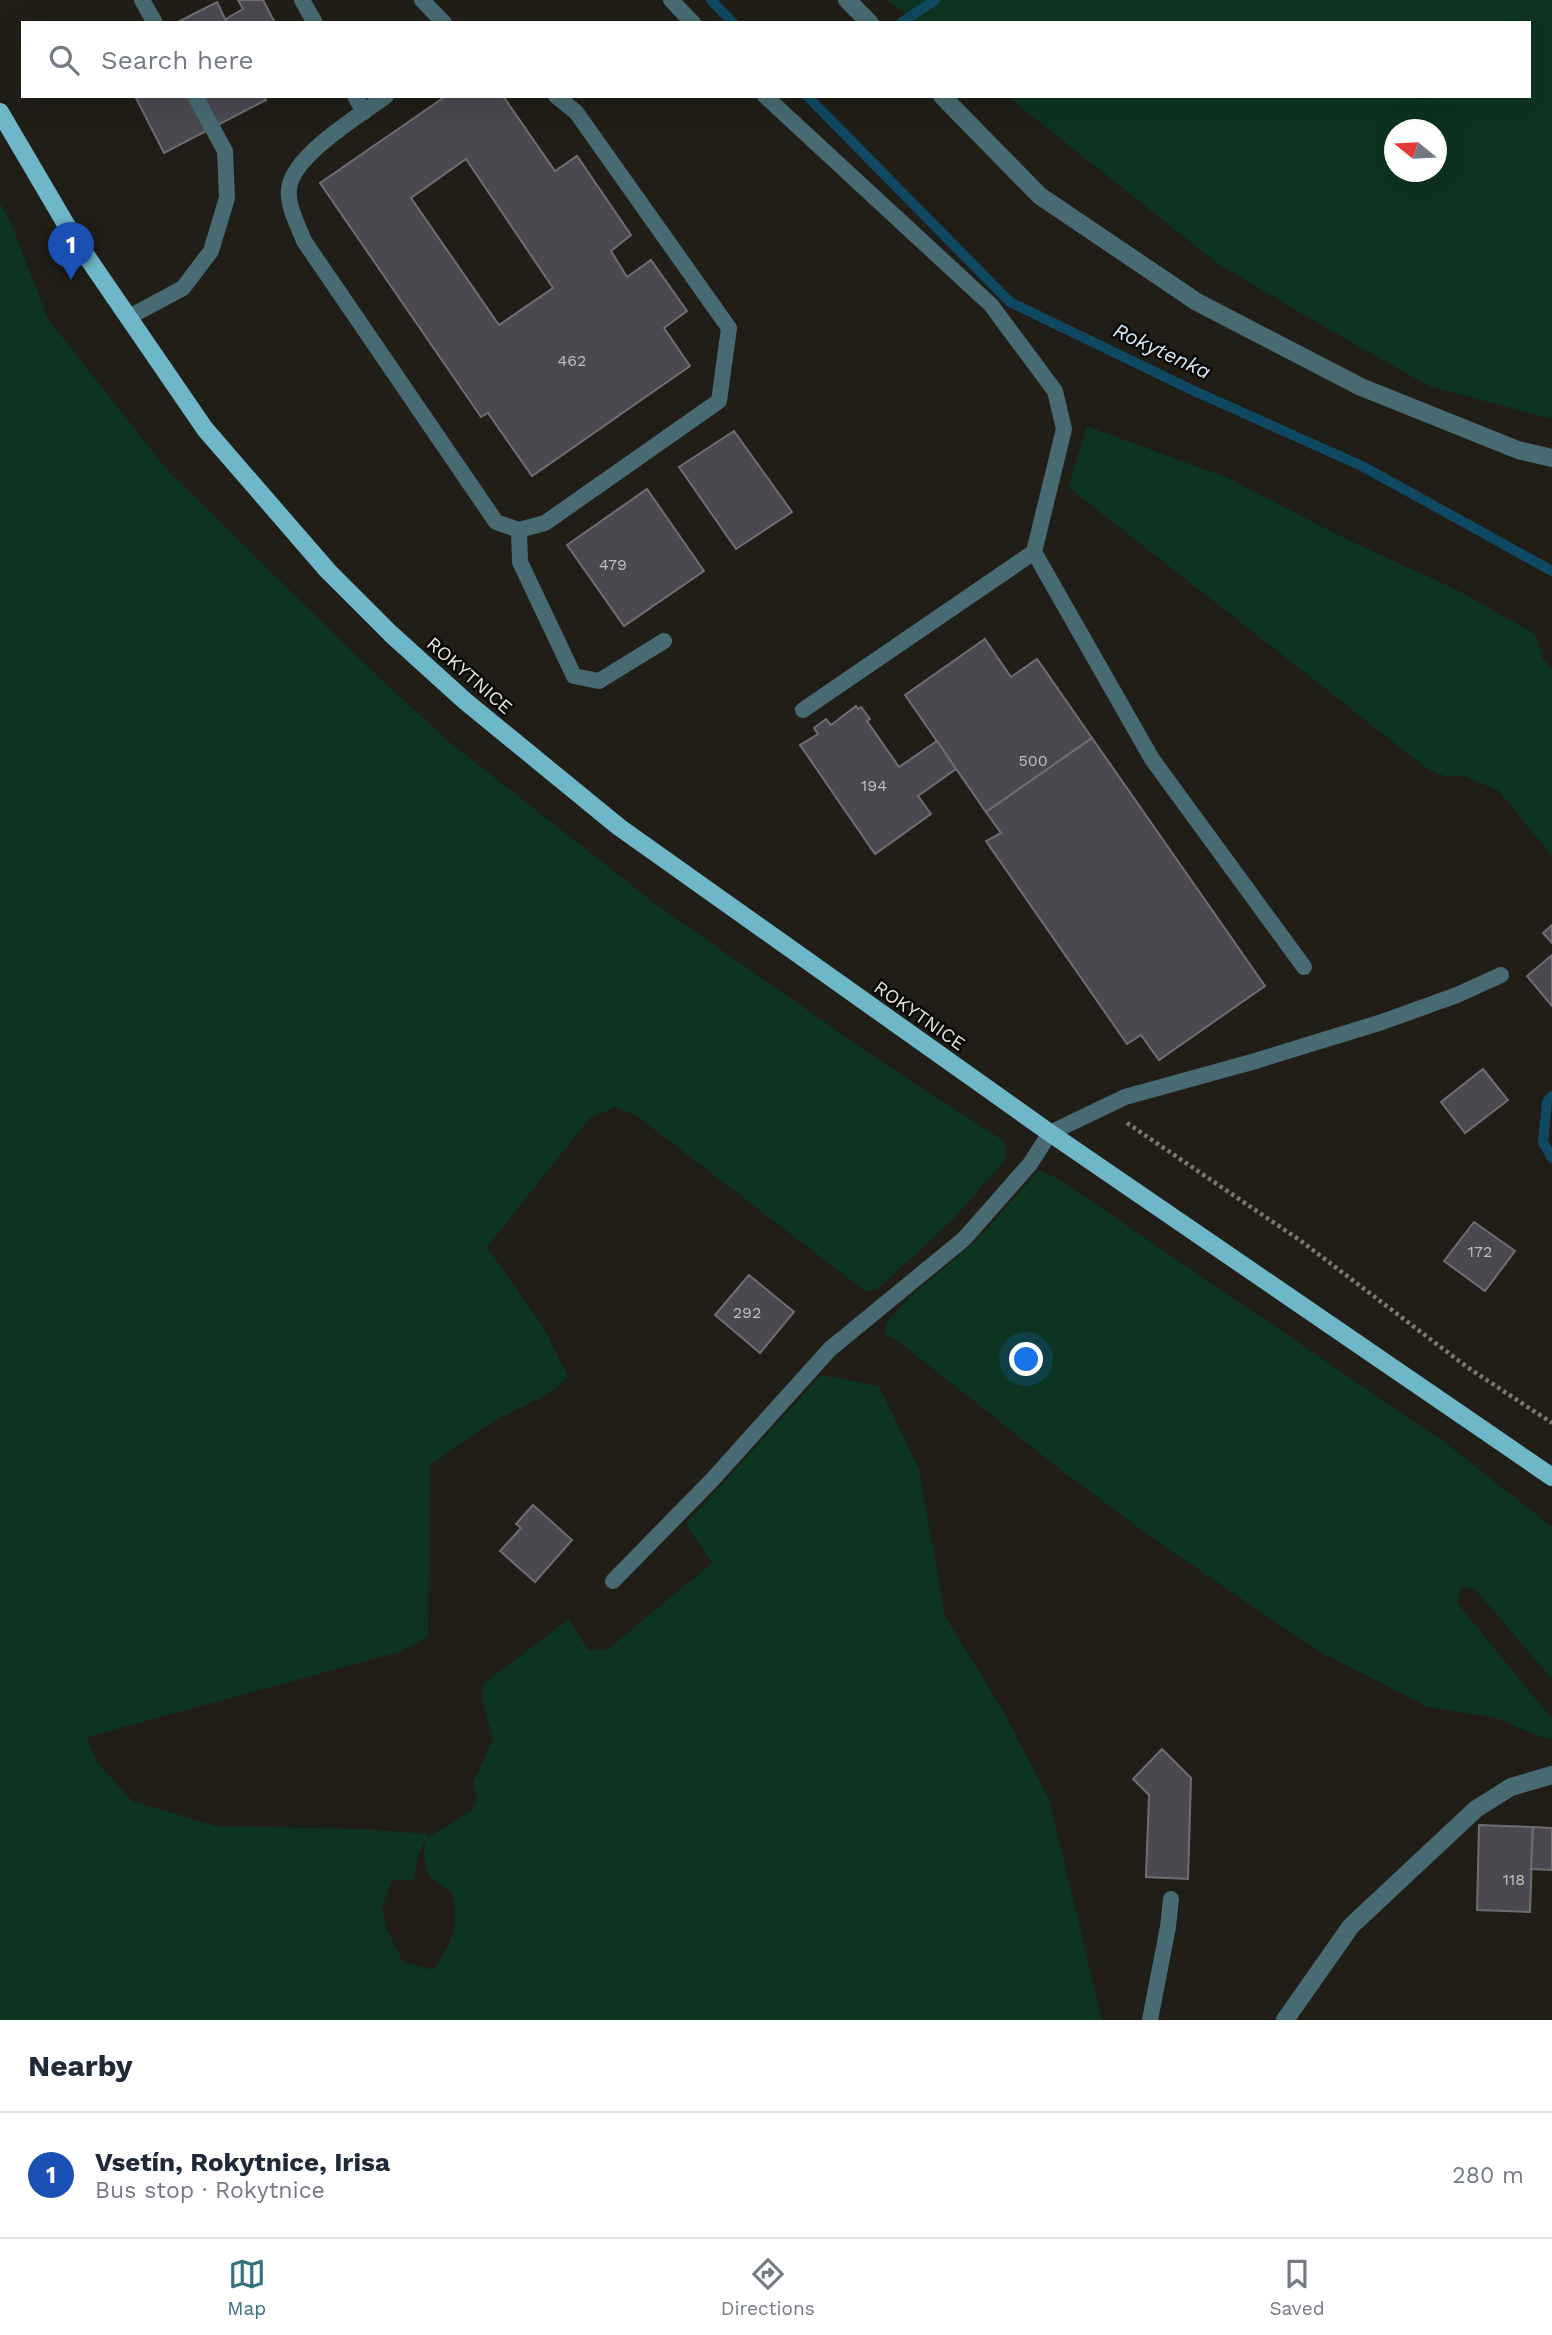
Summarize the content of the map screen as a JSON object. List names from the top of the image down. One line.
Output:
{"streets":{"main road":["ROKYTNICE"]},"water":["Rokytenka"],"house_numbers":["462","479","500","194","172","292","118"],"north":"left","page":{"search":"Search here","pins":"1","heading":"Nearby","list":[{"mark":"1","name":"Vsetín, Rokytnice, Irisa","note":"Bus stop · Rokytnice","value":"280 m"}],"nav":["Map","Directions","Saved"]}}
